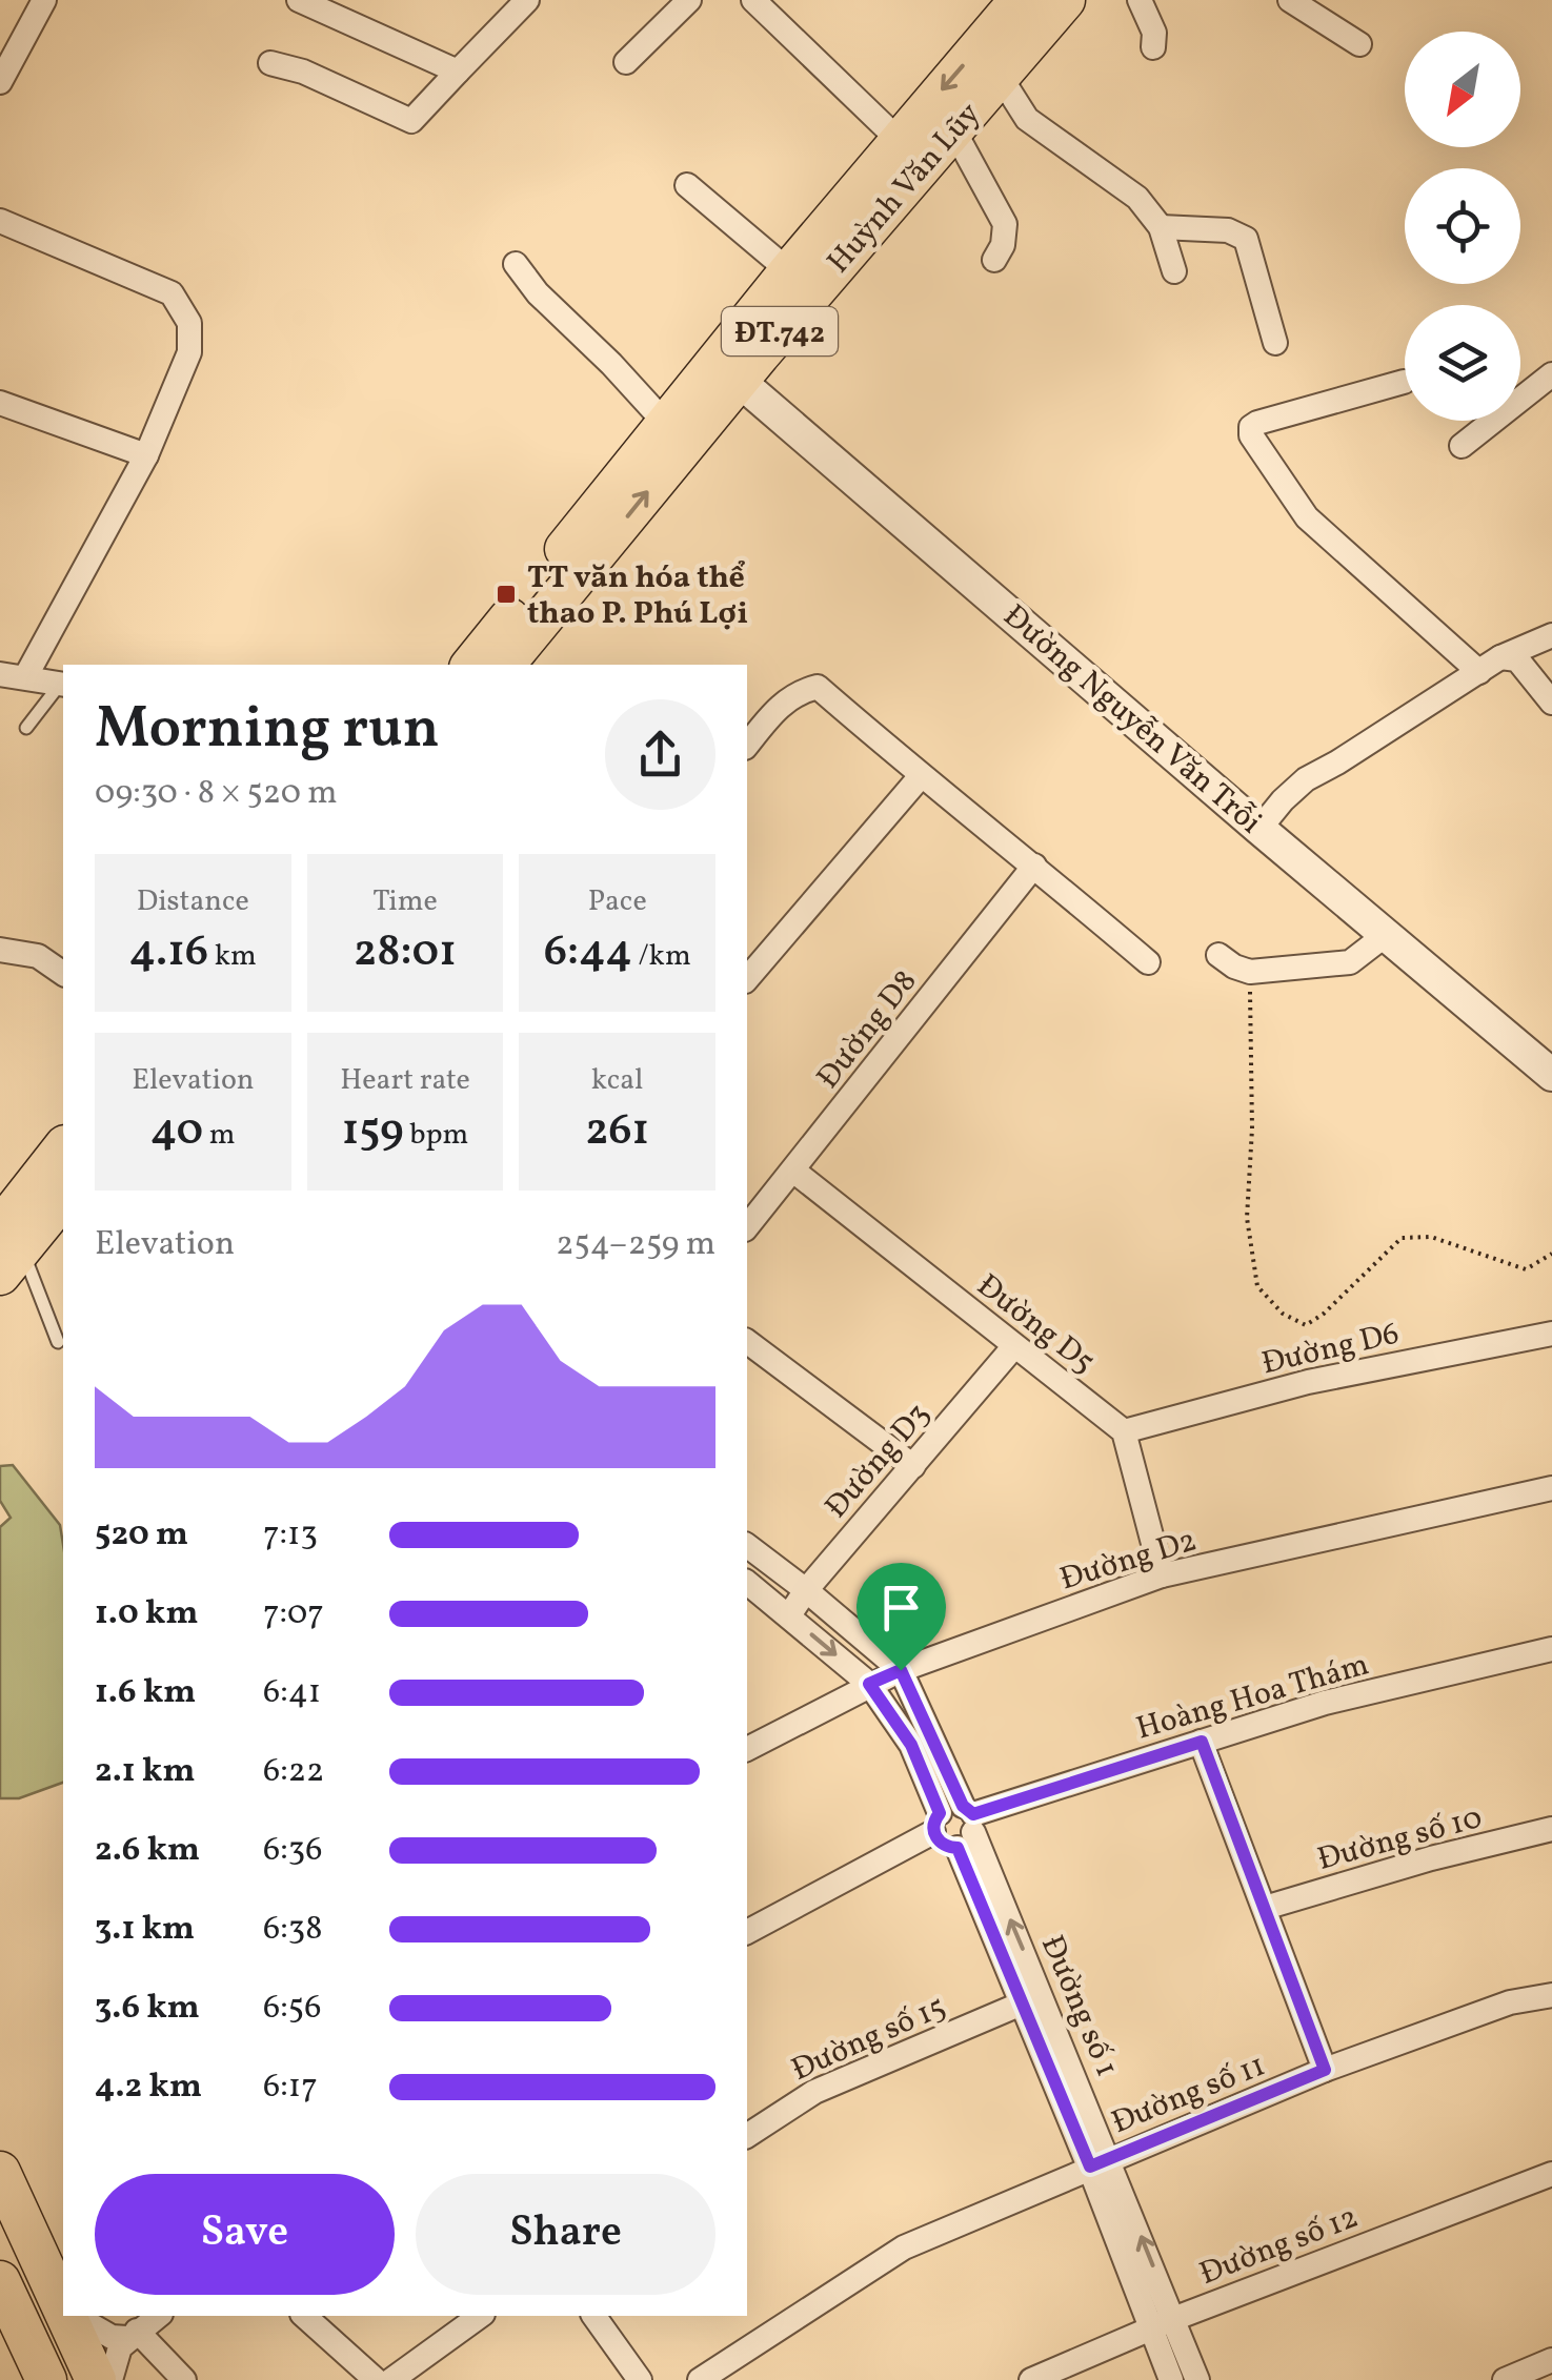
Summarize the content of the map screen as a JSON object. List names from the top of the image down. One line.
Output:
{"streets":{"main road":["Huỳnh Văn Lũy","ĐT.742"],"street":["Đường Nguyễn Văn Trỗi","Đường D8","Đường D5","Đường D6","Đường D3","Đường D2","Hoàng Hoa Thám","Đường số 10","Đường số 1","Đường số 15","Đường số 11","Đường số 12"]},"crossings":[["Huỳnh Văn Lũy","Đường Nguyễn Văn Trỗi"],["Đường D8","Đường D5"],["Đường D5","Đường D6"],["Đường D5","Đường D3"],["Hoàng Hoa Thám","Đường số 1"],["Đường số 1","Đường số 15"],["Đường số 1","Đường số 11"],["Đường số 1","Đường số 12"]],"places":{"transit":["TT văn hóa thể thao P. Phú Lợi"]},"north":"bottom left","page":{"heading":["Morning run","09:30 · 8 × 520 m"],"stats":[["Distance","4.16 km"],["Time","28:01"],["Pace","6:44 /km"],["Elevation","40 m"],["Heart rate","159 bpm"],["kcal","261"]],"chart":["Elevation","254–259 m"],"list":[{"name":"520 m","note":"7:13"},{"name":"1.0 km","note":"7:07"},{"name":"1.6 km","note":"6:41"},{"name":"2.1 km","note":"6:22"},{"name":"2.6 km","note":"6:36"},{"name":"3.1 km","note":"6:38"},{"name":"3.6 km","note":"6:56"},{"name":"4.2 km","note":"6:17"}],"buttons":["Save","Share"]}}
